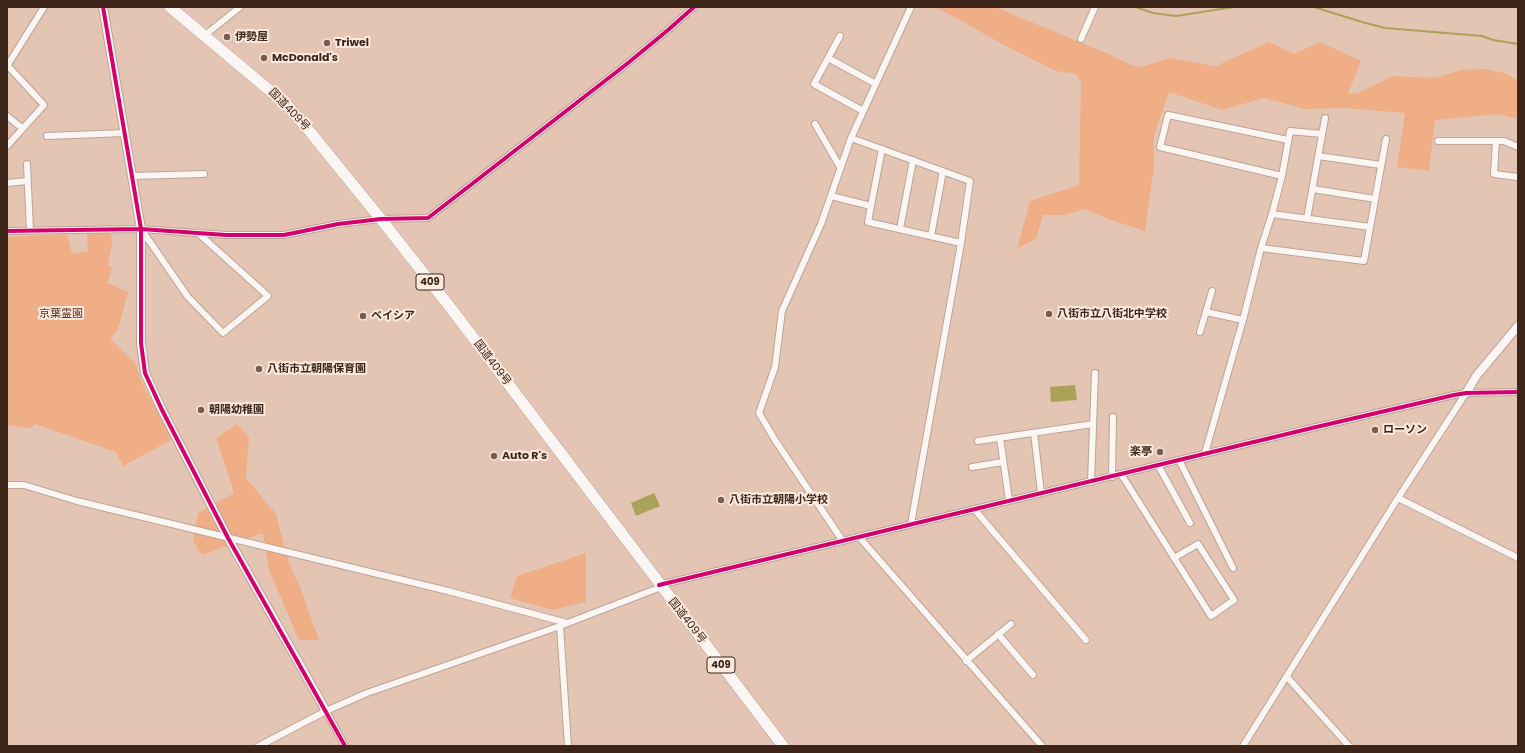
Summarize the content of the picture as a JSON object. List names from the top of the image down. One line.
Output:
{"streets":{"highway":["国道409号","409"]},"parks":["京葉霊園"],"places":["伊勢屋","Triwel","McDonald's","八街市立八街北中学校","ベイシア","八街市立朝陽保育園","朝陽幼稚園","ローソン","楽亭","Auto R's","八街市立朝陽小学校"]}
